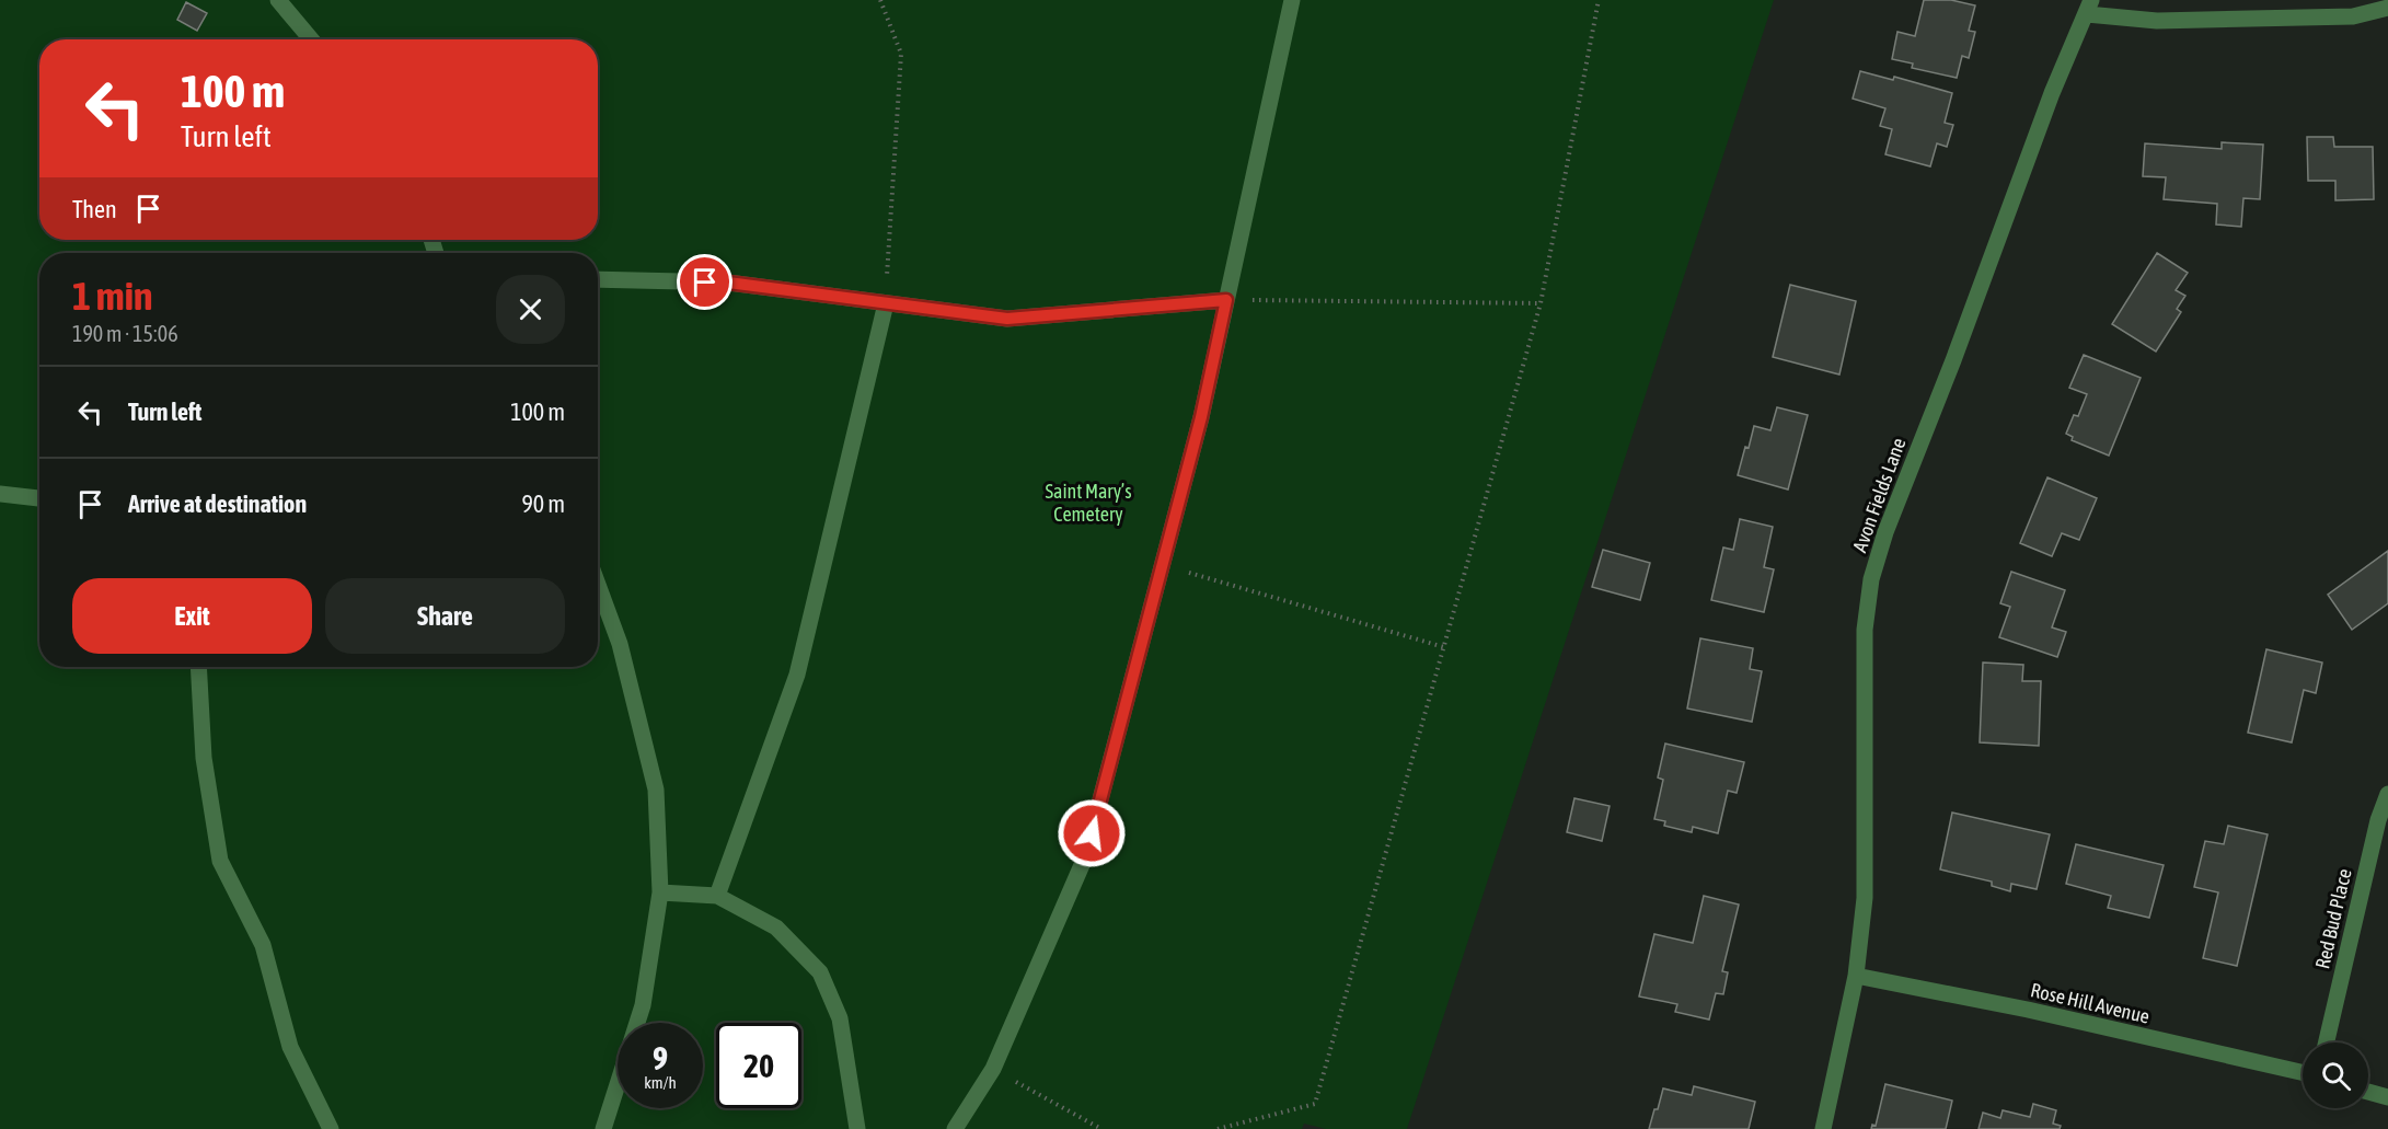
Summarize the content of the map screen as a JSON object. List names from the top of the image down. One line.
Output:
{"streets":{"street":["Avon Fields Lane","Red Bud Place","Rose Hill Avenue"]},"crossings":[["Avon Fields Lane","Rose Hill Avenue"]],"parks":["Saint Mary’s Cemetery"],"page":{"turn":["100 m","Turn left"],"then":"Then","heading":["1 min","190 m · 15:06"],"list":[{"name":"Turn left","value":"100 m"},{"name":"Arrive at destination","value":"90 m"}],"buttons":["Exit","Share"],"speed":"9 km/h","limit":"20"}}
